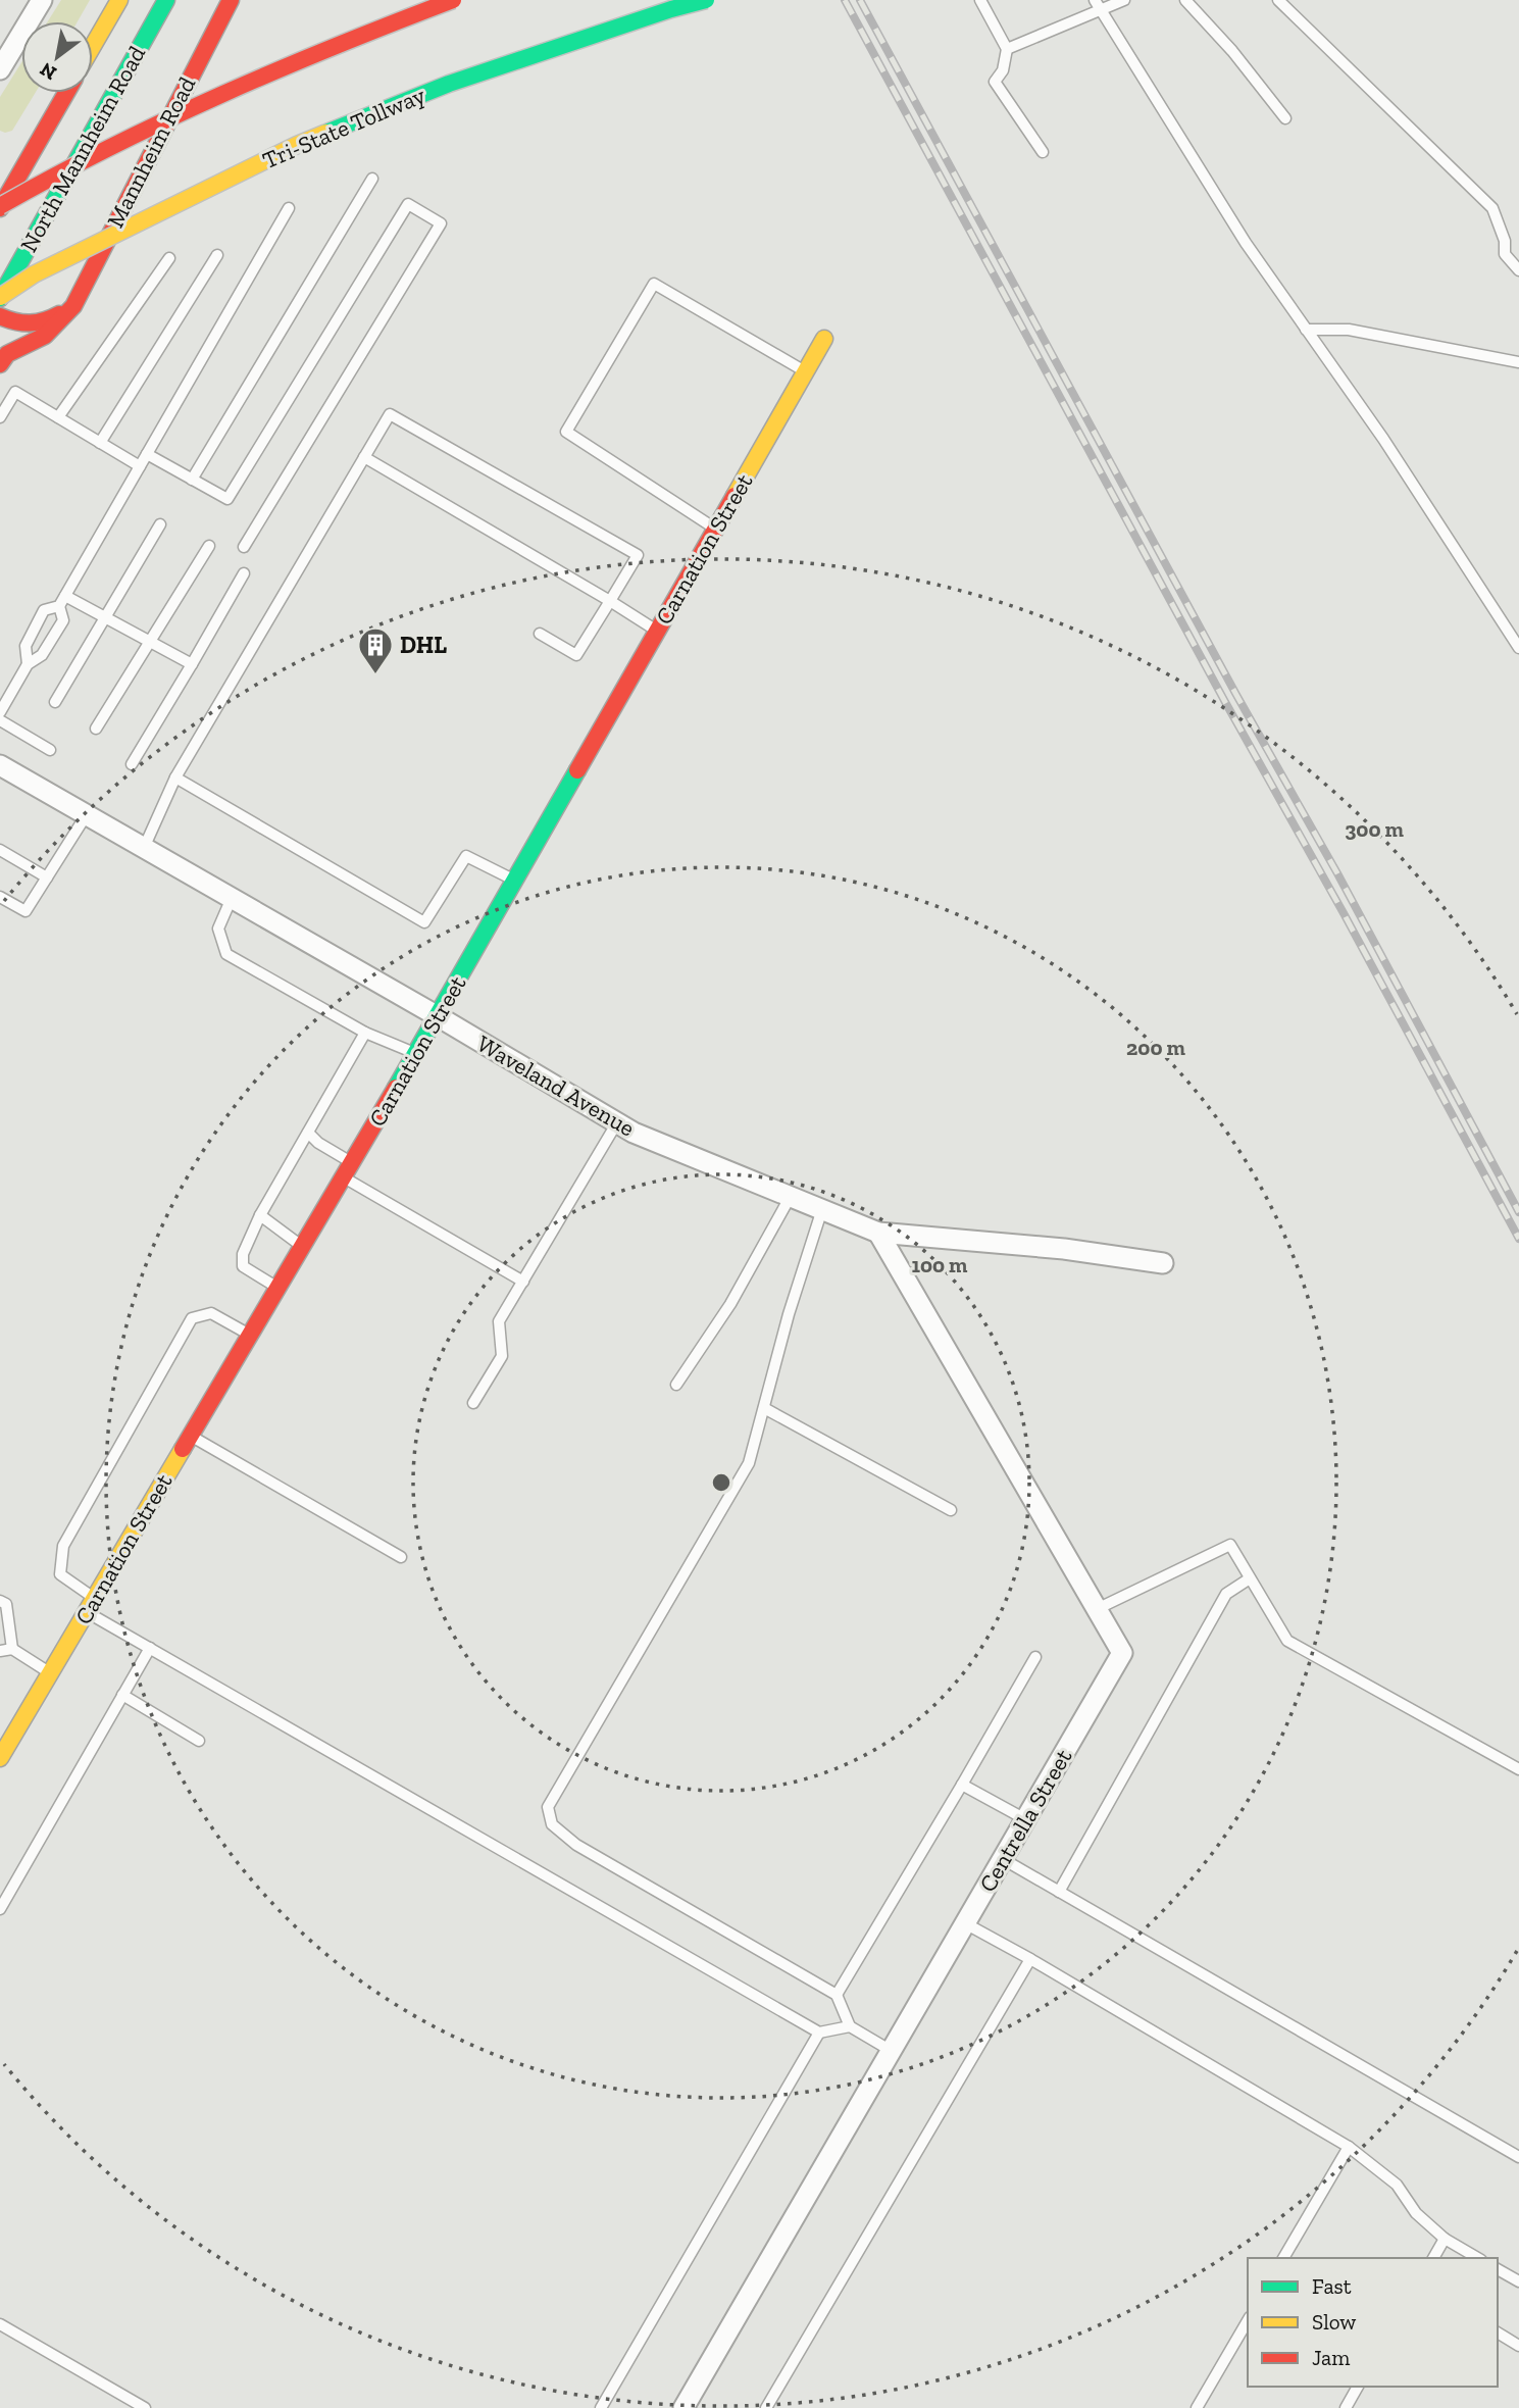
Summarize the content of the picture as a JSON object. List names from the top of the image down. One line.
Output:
{"streets":{"main road":["Tri-State Tollway","North Mannheim Road","Mannheim Road","Carnation Street"],"street":["Waveland Avenue","Centrella Street"]},"crossings":[["Tri-State Tollway","North Mannheim Road"],["Carnation Street","Waveland Avenue"],["Waveland Avenue","Centrella Street"]],"places":{"building":["DHL"]},"legend":["Fast","Slow","Jam"],"north":"bottom left","rings":["300 m","200 m","100 m"]}
